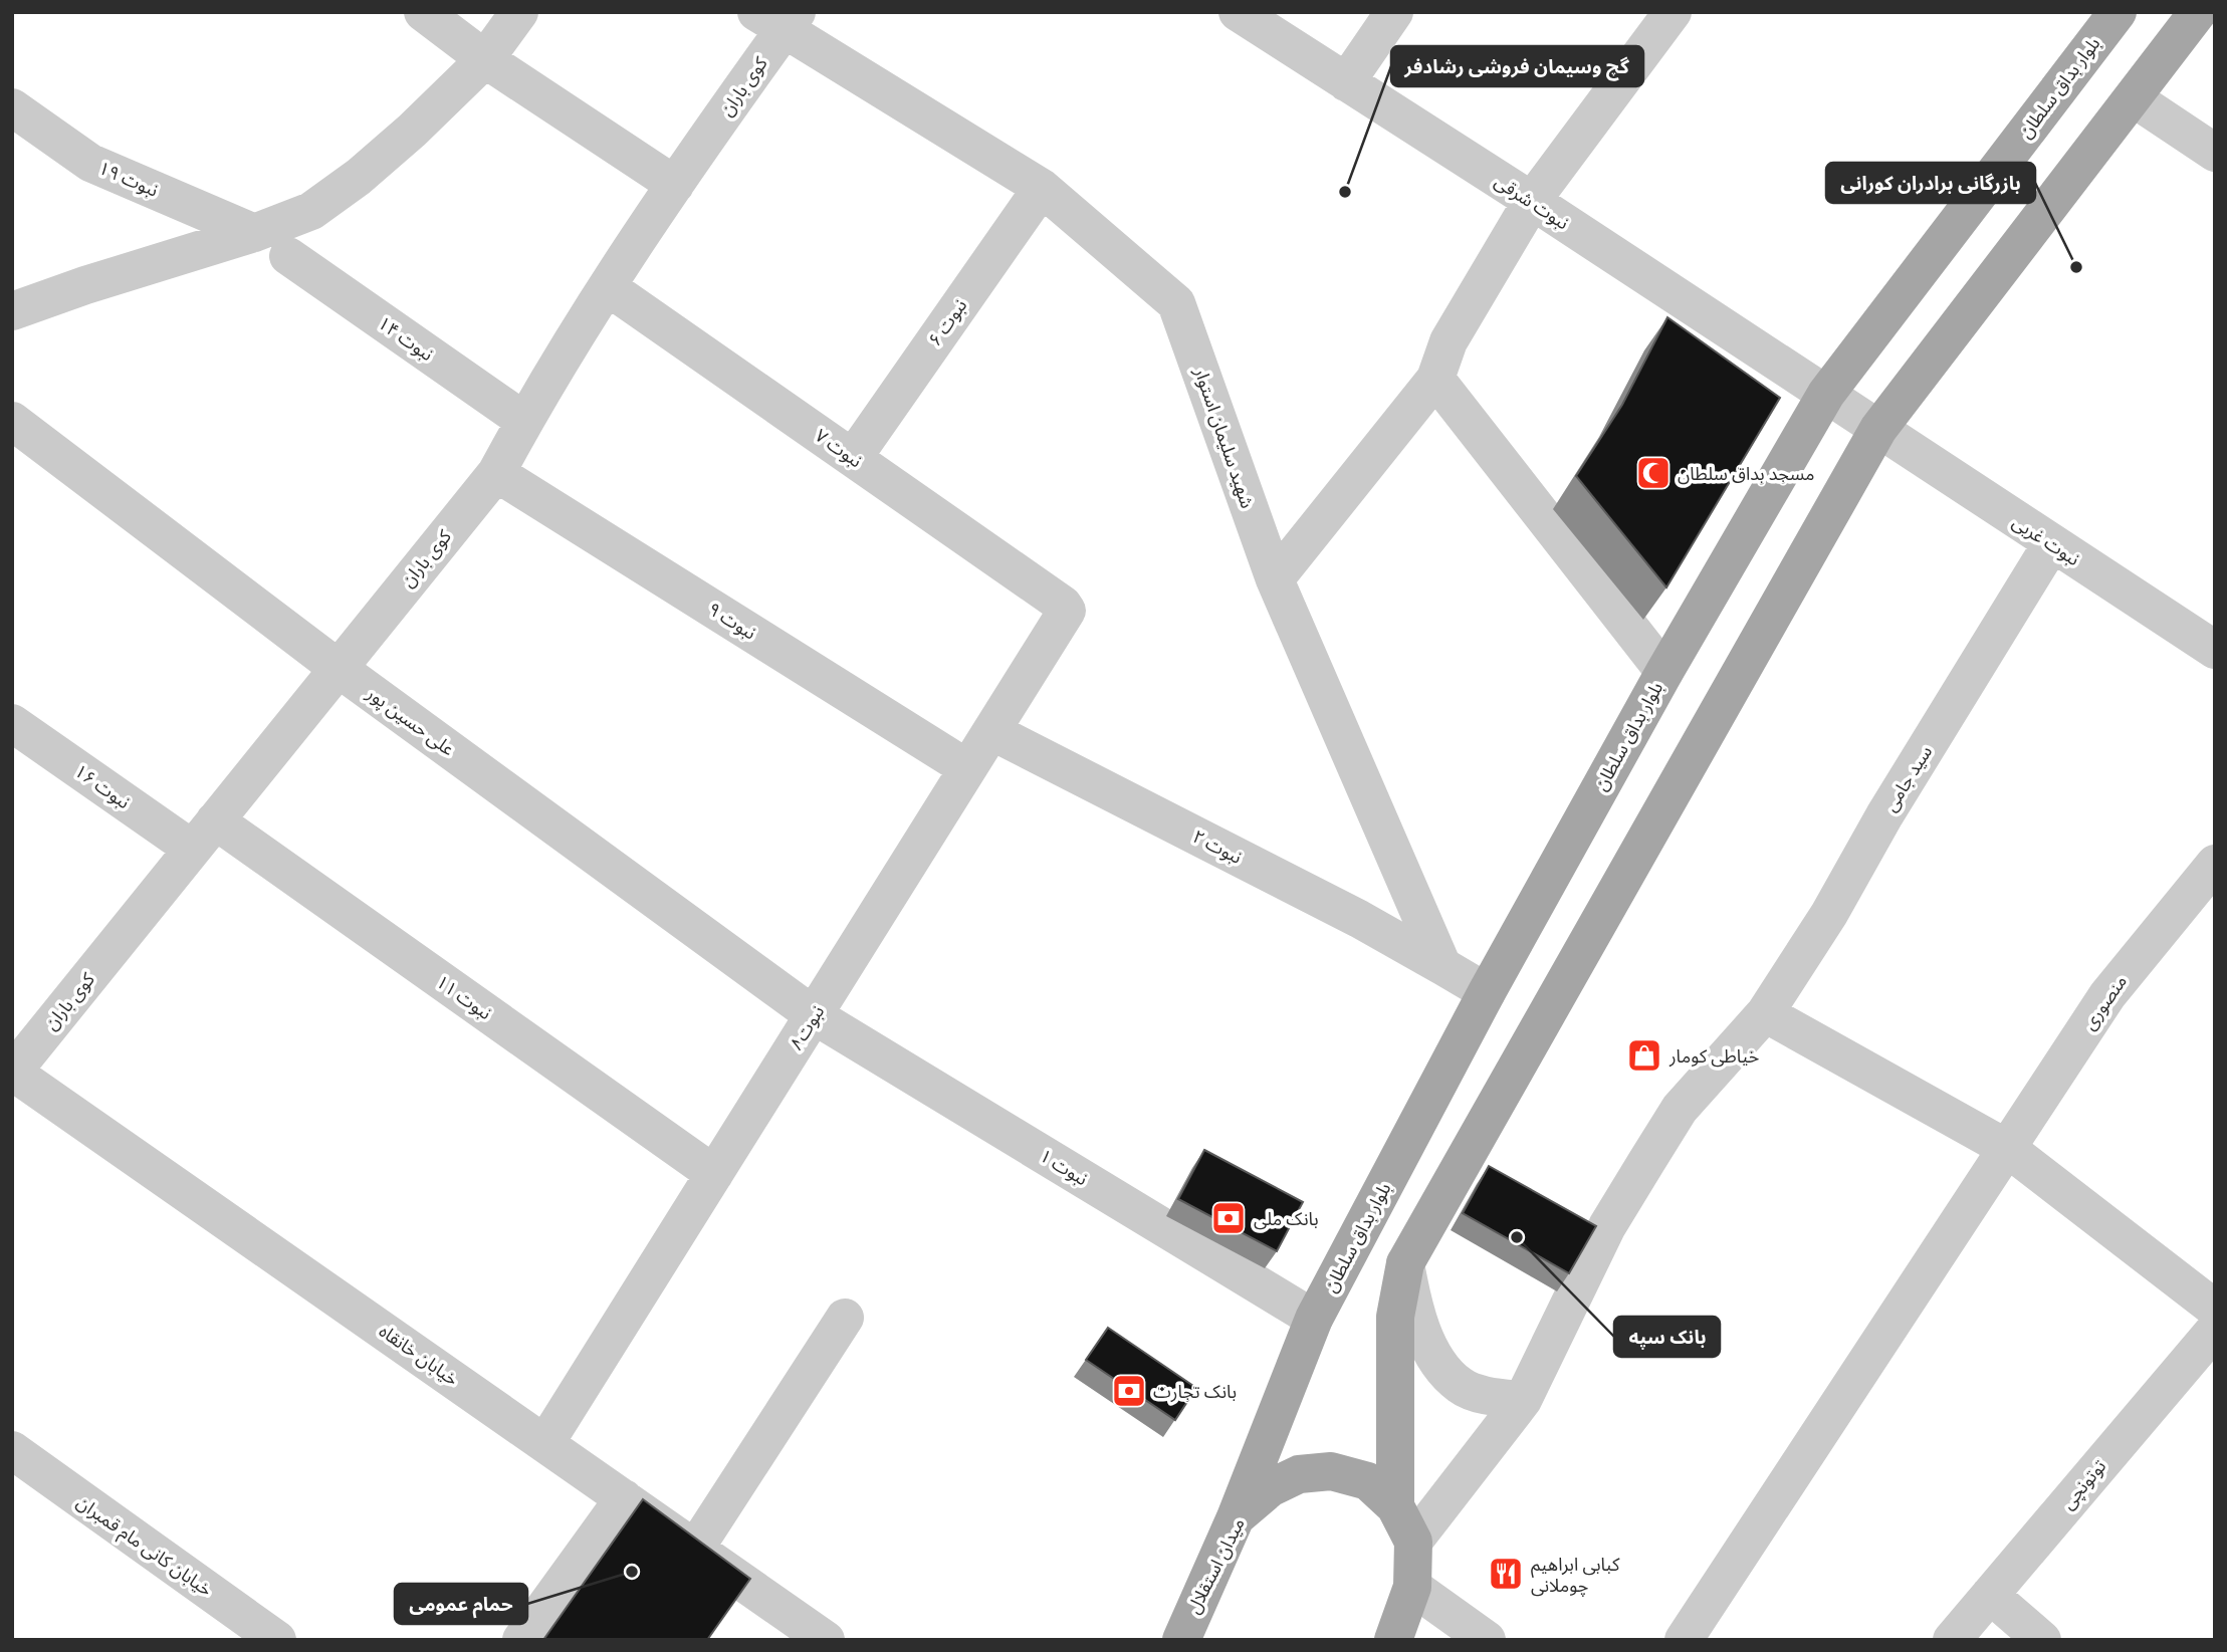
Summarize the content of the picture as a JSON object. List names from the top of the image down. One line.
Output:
{"streets":{"main road":["بلوار بداق سلطان","میدان استقلال"],"street":["کوی باران","نبوت ۱۹","نبوت شرقی","نبوت ۶","نبوت ۱۴","شهید سلیمان استوار","نبوت ۷","نبوت غربی","نبوت ۹","علی حسین پور","سید جامی","نبوت ۱۶","نبوت ۲","نبوت ۱۱","منصوری","نبوت۸","نبوت ۱","خیابان خانقاه","توتونچی","خیابان کانی مام قمبران"]},"crossings":[["کوی باران","نبوت ۱۴"],["کوی باران","شهید سلیمان استوار"],["کوی باران","نبوت ۷"],["کوی باران","نبوت ۹"],["کوی باران","علی حسین پور"],["کوی باران","نبوت ۱۶"],["کوی باران","نبوت ۱۱"],["کوی باران","خیابان خانقاه"],["بلوار بداق سلطان","نبوت شرقی"],["بلوار بداق سلطان","نبوت ۱"],["بلوار بداق سلطان","میدان استقلال"],["نبوت شرقی","نبوت غربی"],["نبوت ۶","شهید سلیمان استوار"],["نبوت ۶","نبوت ۷"],["شهید سلیمان استوار","نبوت ۲"],["نبوت ۷","نبوت۸"],["نبوت غربی","سید جامی"],["نبوت ۹","نبوت۸"],["علی حسین پور","نبوت۸"],["علی حسین پور","نبوت ۱"],["سید جامی","میدان استقلال"],["نبوت ۱۶","نبوت ۱۱"],["نبوت ۲","نبوت۸"],["نبوت ۱۱","نبوت۸"],["نبوت۸","نبوت ۱"],["نبوت۸","خیابان خانقاه"]],"places":{"other":["گچ وسیمان فروشی رشادفر","بازرگانی برادران کورانی","بانک سپه","حمام عمومی"],"mosque":["مسجد بداق سلطان"],"shop":["خیاطی کومار"],"bank":["بانک ملی","بانک تجارت"],"restaurant":["کبابی ابراهیم چوملانی"]}}
